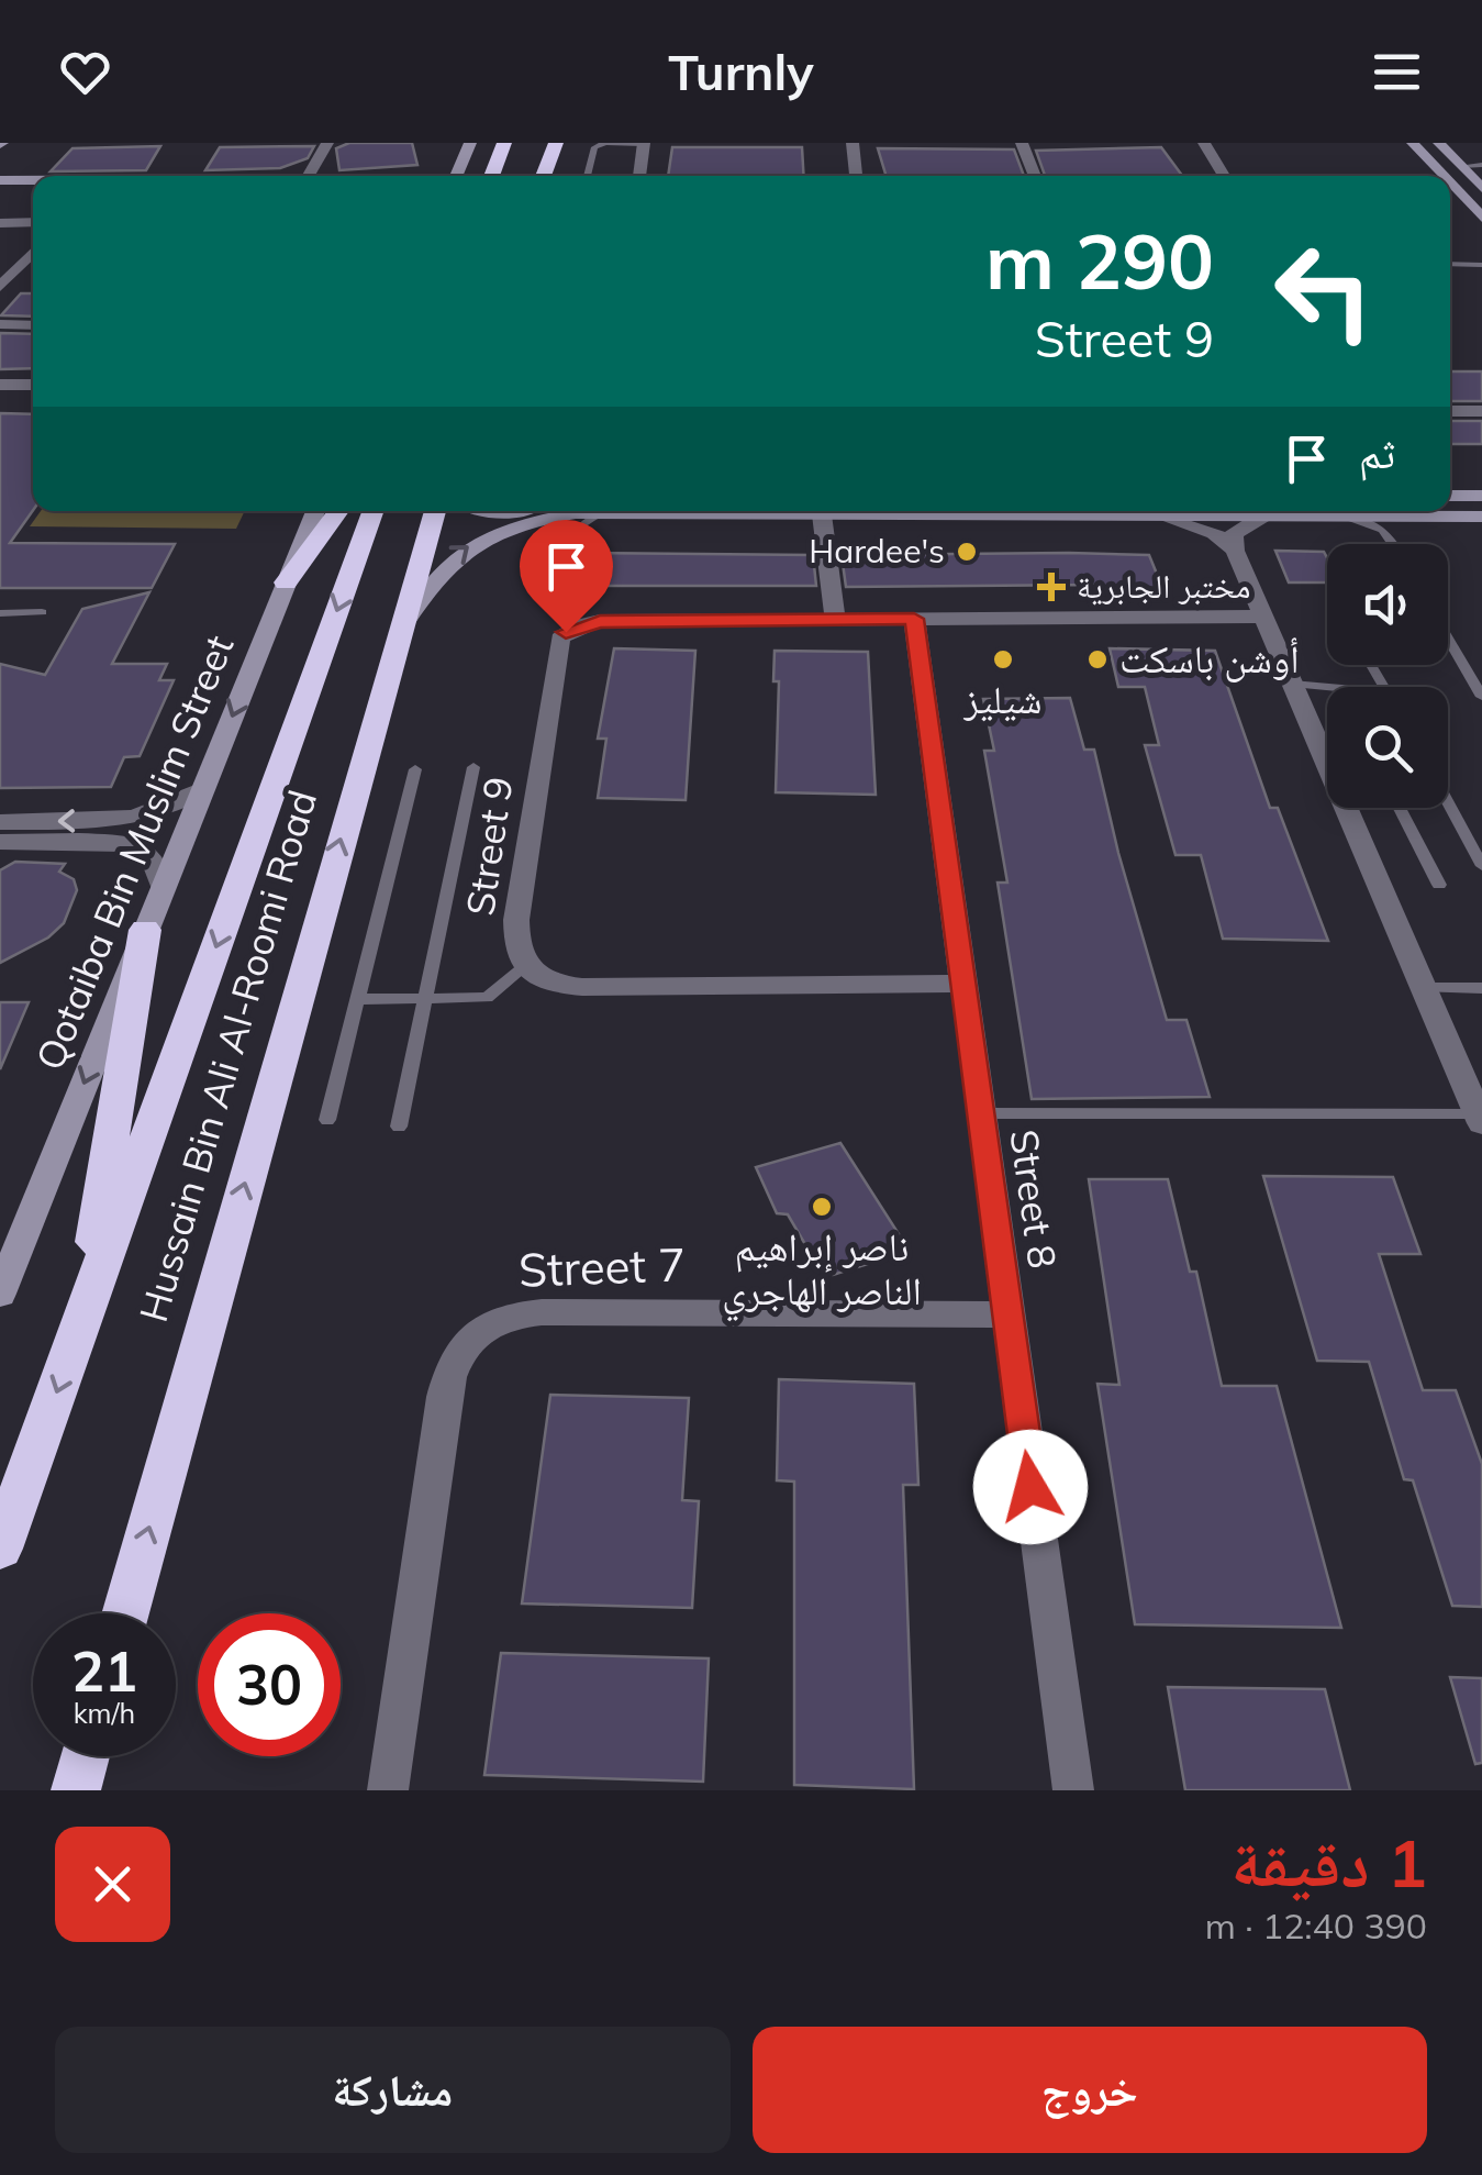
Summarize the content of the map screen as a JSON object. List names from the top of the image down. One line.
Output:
{"streets":{"highway":["Hussain Bin Ali Al-Roomi Road"],"street":["Street 9","Qotaiba Bin Muslim Street","Street 8","Street 7"]},"crossings":[["Street 9","Street 8"],["Street 8","Street 7"]],"one_way":["Qotaiba Bin Muslim Street"],"places":{"other":["Hardee's","شيليز","أوشن باسكت","ناصر إبراهيم الناصر الهاجري"],"health":["مختبر الجابرية"]},"page":{"header":"Turnly","turn":["290 m","Street 9"],"then":"ثم","speed":"21 km/h","limit":"30","heading":["1 دقيقة","390 m · 12:40"],"buttons":["خروج","مشاركة"]}}
